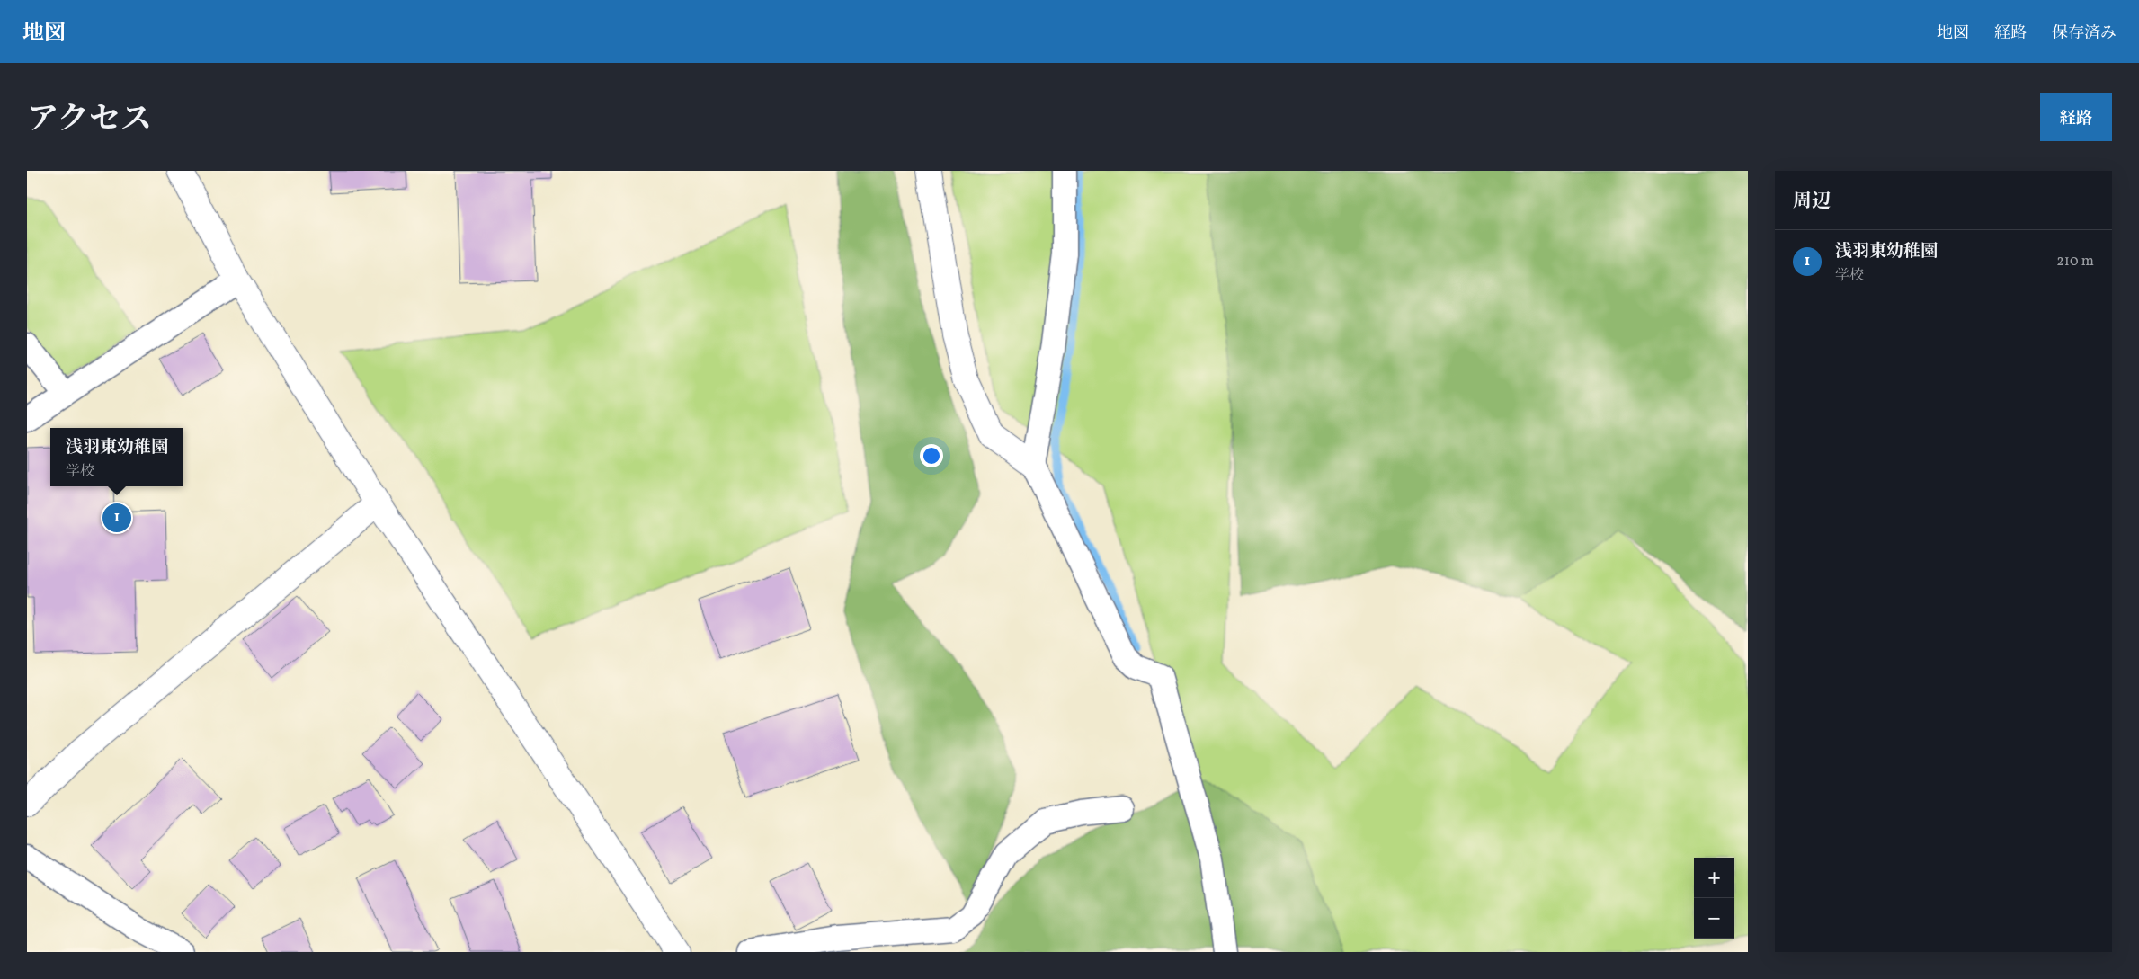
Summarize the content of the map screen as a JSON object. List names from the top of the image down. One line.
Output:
{"page":{"header":"地図","nav":["地図","経路","保存済み"],"title":"アクセス","buttons":"経路","heading":"周辺","list":[{"mark":"1","name":"浅羽東幼稚園","note":"学校","value":"210 m"}],"popup":["浅羽東幼稚園","学校"],"pins":"1","map_buttons":["+","−"]}}
